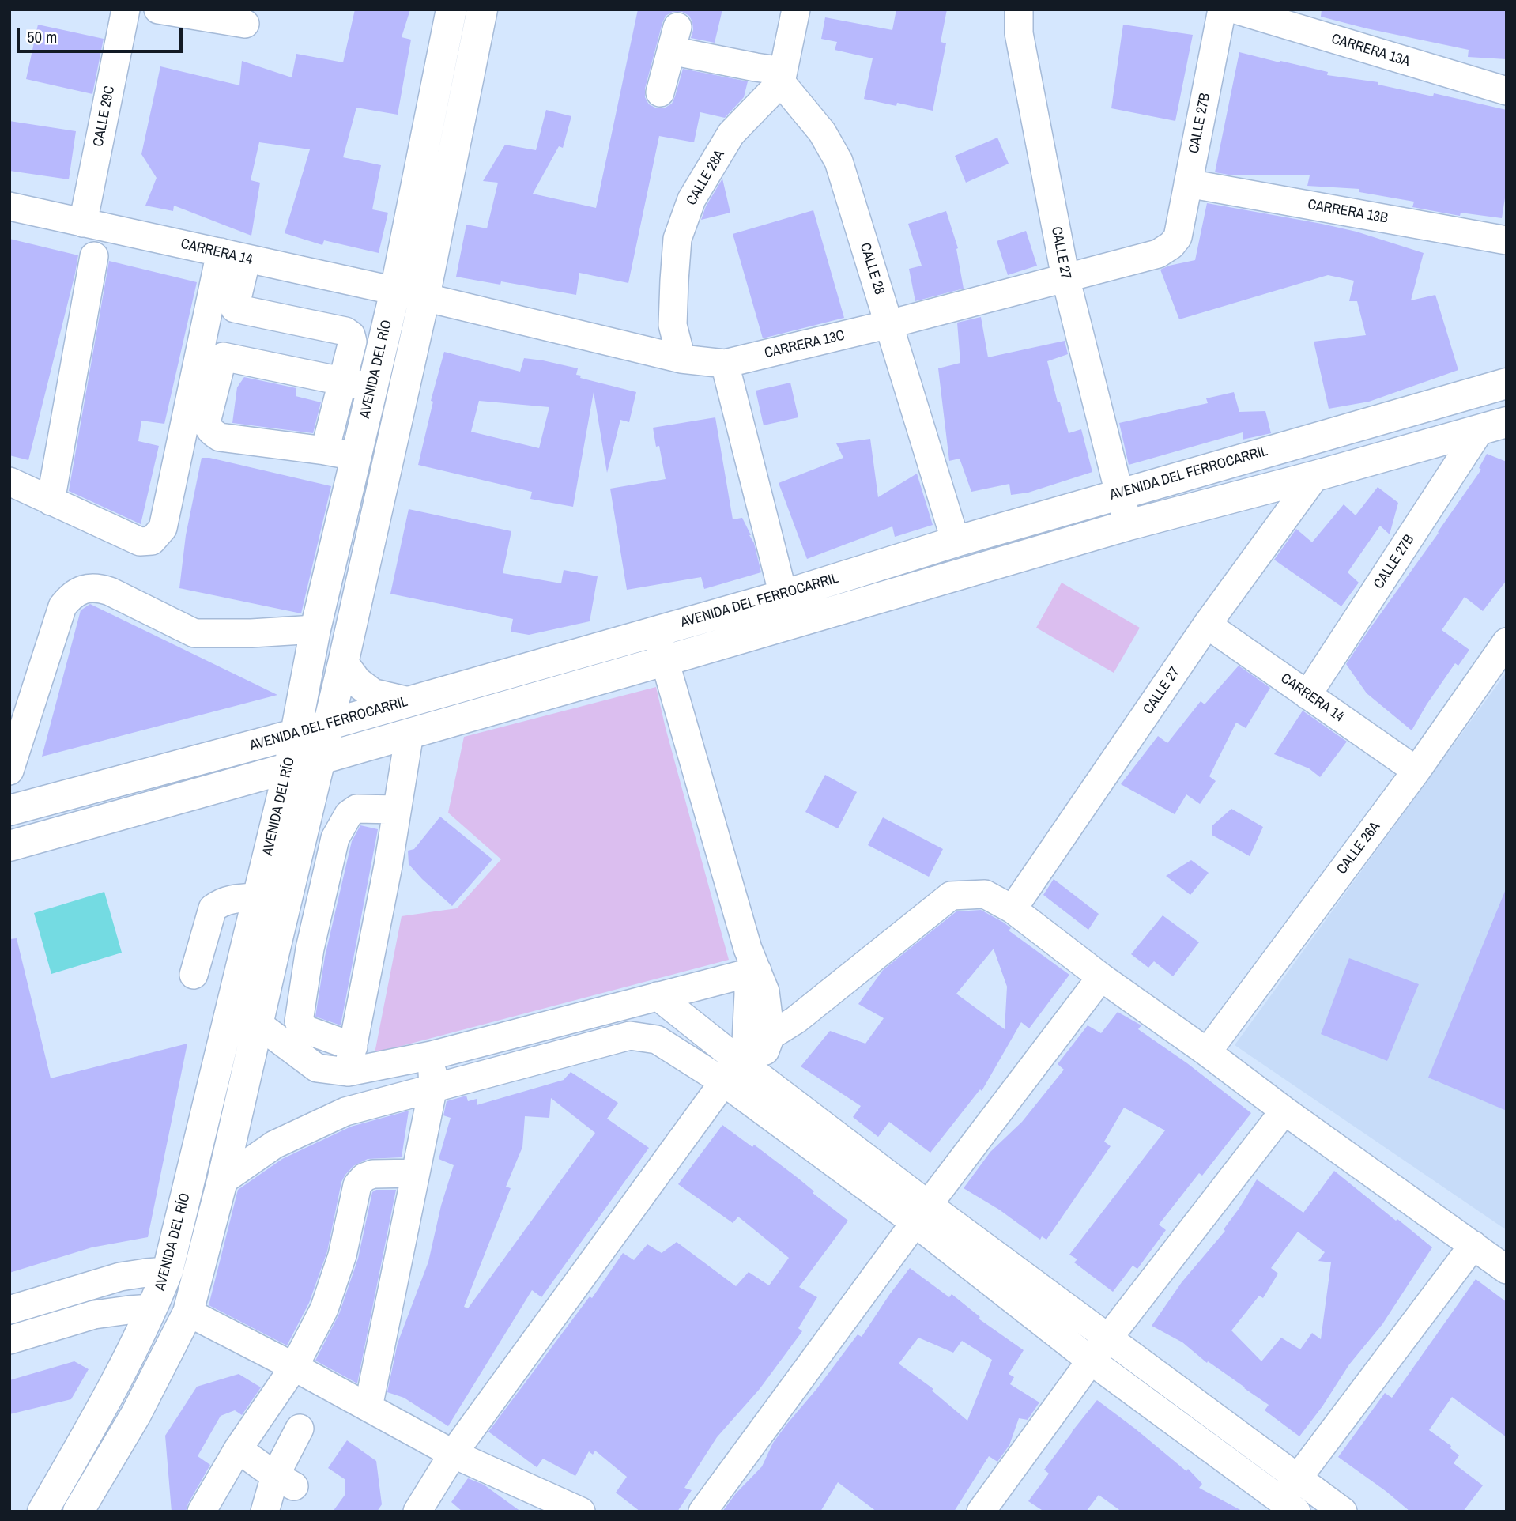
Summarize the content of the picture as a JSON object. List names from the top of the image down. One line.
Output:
{"streets":{"main road":["AVENIDA DEL RÍO","AVENIDA DEL FERROCARRIL"],"street":["CARRERA 13A","CALLE 29C","CALLE 27B","CALLE 28A","CARRERA 13B","CARRERA 14","CALLE 27","CALLE 28","CARRERA 13C","CALLE 26A"]},"crossings":[["CALLE 29C","CARRERA 14"],["CALLE 27B","CARRERA 13B"],["CALLE 27B","CARRERA 14"],["CALLE 27B","CARRERA 13C"],["CALLE 28A","CALLE 28"],["CALLE 28A","CARRERA 13C"],["CARRERA 14","CALLE 27"],["CARRERA 14","CARRERA 13C"],["CARRERA 14","AVENIDA DEL RÍO"],["CARRERA 14","CALLE 26A"],["CALLE 27","CARRERA 13C"],["CALLE 27","AVENIDA DEL FERROCARRIL"],["CALLE 28","CARRERA 13C"],["CALLE 28","AVENIDA DEL FERROCARRIL"],["CARRERA 13C","AVENIDA DEL RÍO"],["AVENIDA DEL RÍO","AVENIDA DEL FERROCARRIL"]],"scale_bar":"50 m"}
